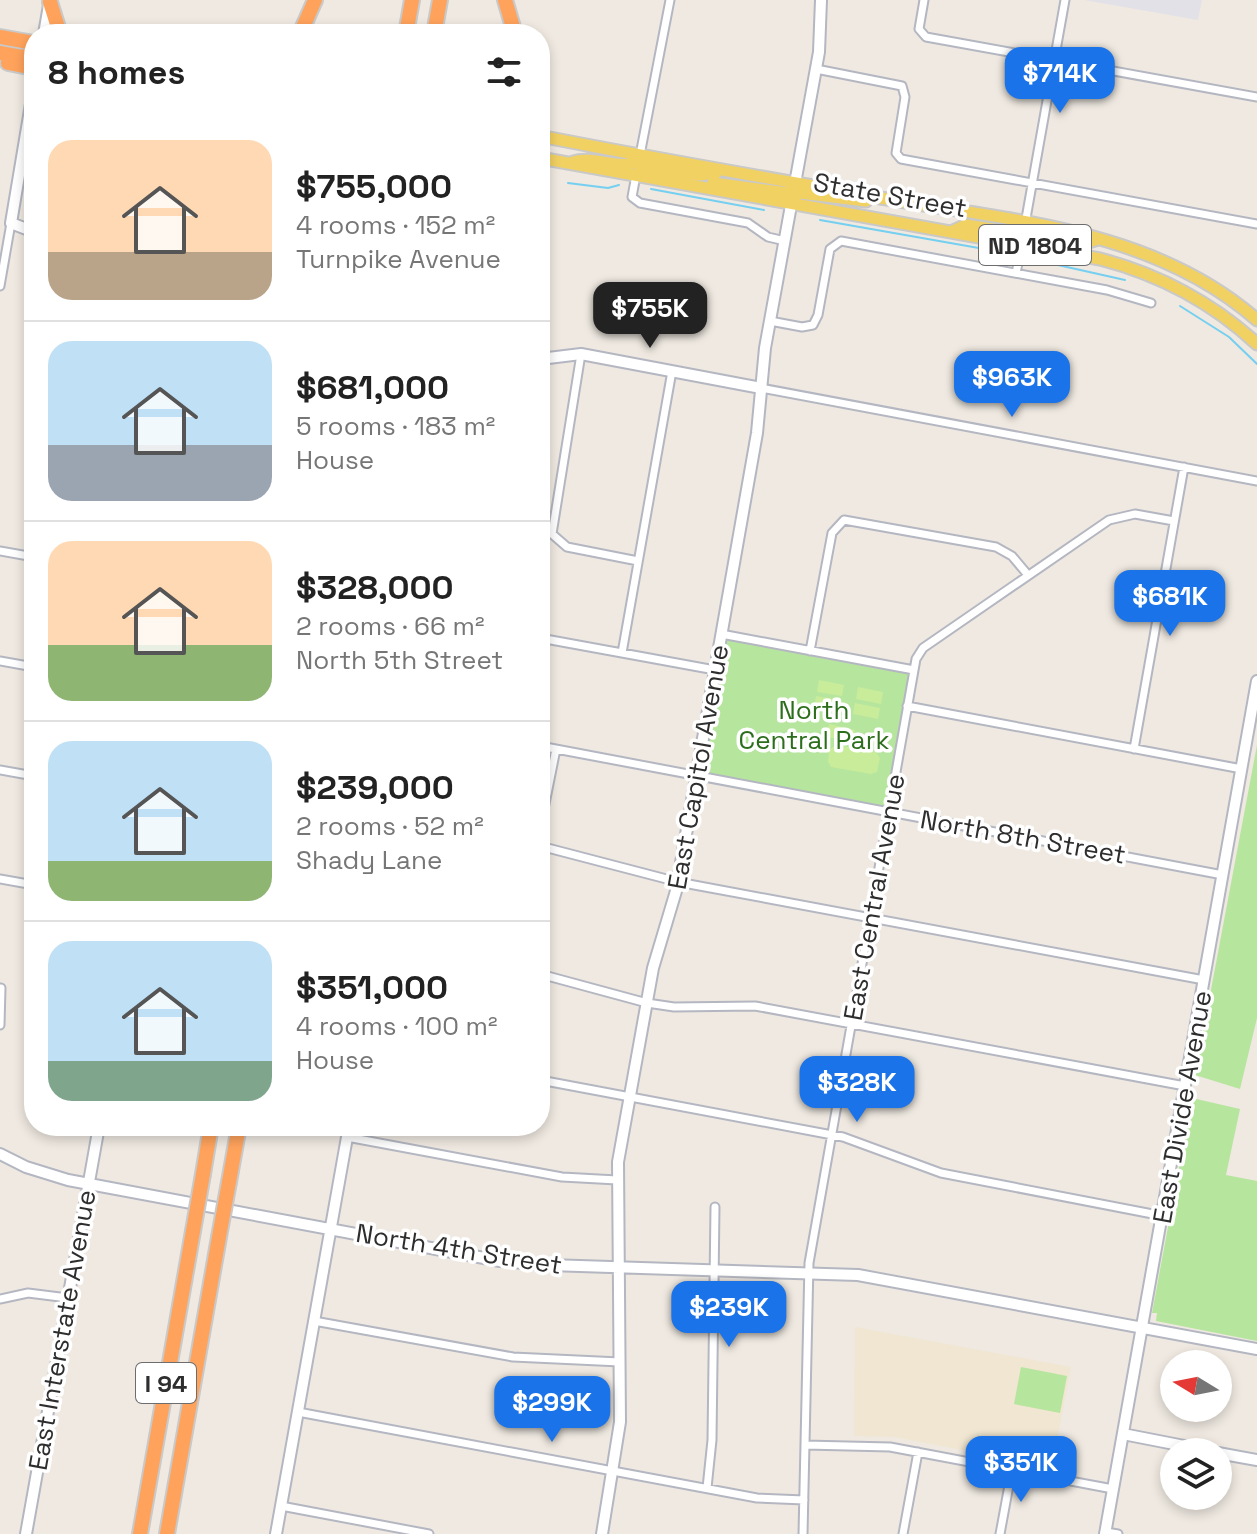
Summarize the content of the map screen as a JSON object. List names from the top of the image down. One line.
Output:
{"streets":{"highway":["I 94"],"main road":["State Street","ND 1804"],"street":["East Capitol Avenue","North 8th Street","East Central Avenue","East Divide Avenue","North 4th Street","East Interstate Avenue"]},"crossings":[["State Street","East Capitol Avenue"],["East Capitol Avenue","North 8th Street"],["East Capitol Avenue","North 4th Street"],["North 8th Street","East Central Avenue"],["North 8th Street","East Divide Avenue"],["East Central Avenue","North 4th Street"],["East Divide Avenue","North 4th Street"],["North 4th Street","East Interstate Avenue"]],"parks":["North Central Park"],"north":"left","page":{"heading":"8 homes","price":["$714K","$755K","$963K","$681K","$328K","$239K","$299K","$351K"],"list":[{"name":"$755,000","note":"4 rooms · 152 m² · Turnpike Avenue"},{"name":"$681,000","note":"5 rooms · 183 m² · House"},{"name":"$328,000","note":"2 rooms · 66 m² · North 5th Street"},{"name":"$239,000","note":"2 rooms · 52 m² · Shady Lane"},{"name":"$351,000","note":"4 rooms · 100 m² · House"}]}}
